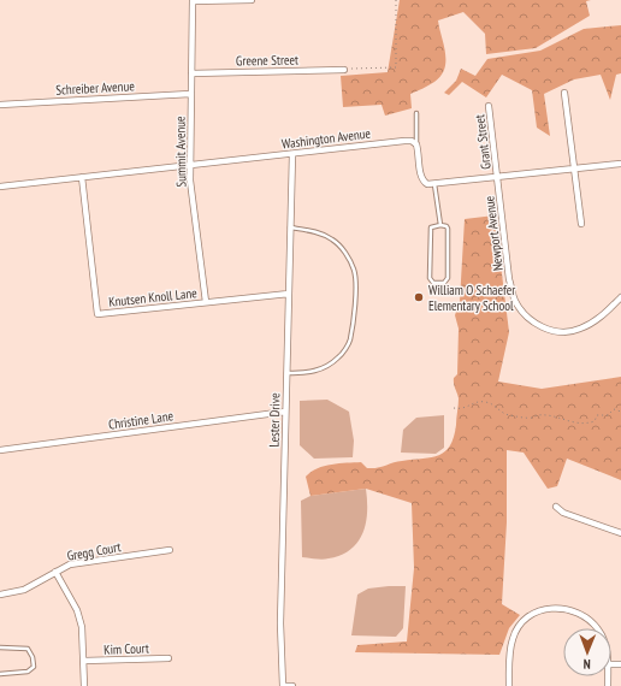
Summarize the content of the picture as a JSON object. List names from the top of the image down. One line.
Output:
{"streets":{"street":["Greene Street","Schreiber Avenue","Washington Avenue","Grant Street","Summit Avenue","Newport Avenue","Knutsen Knoll Lane","Christine Lane","Lester Drive","Gregg Court","Kim Court"]},"crossings":[["Greene Street","Summit Avenue"],["Schreiber Avenue","Summit Avenue"],["Washington Avenue","Summit Avenue"],["Washington Avenue","Knutsen Knoll Lane"],["Washington Avenue","Lester Drive"],["Grant Street","Newport Avenue"],["Summit Avenue","Knutsen Knoll Lane"],["Knutsen Knoll Lane","Lester Drive"],["Christine Lane","Lester Drive"]],"places":["William O Schaefer Elementary School"],"north":"bottom"}
